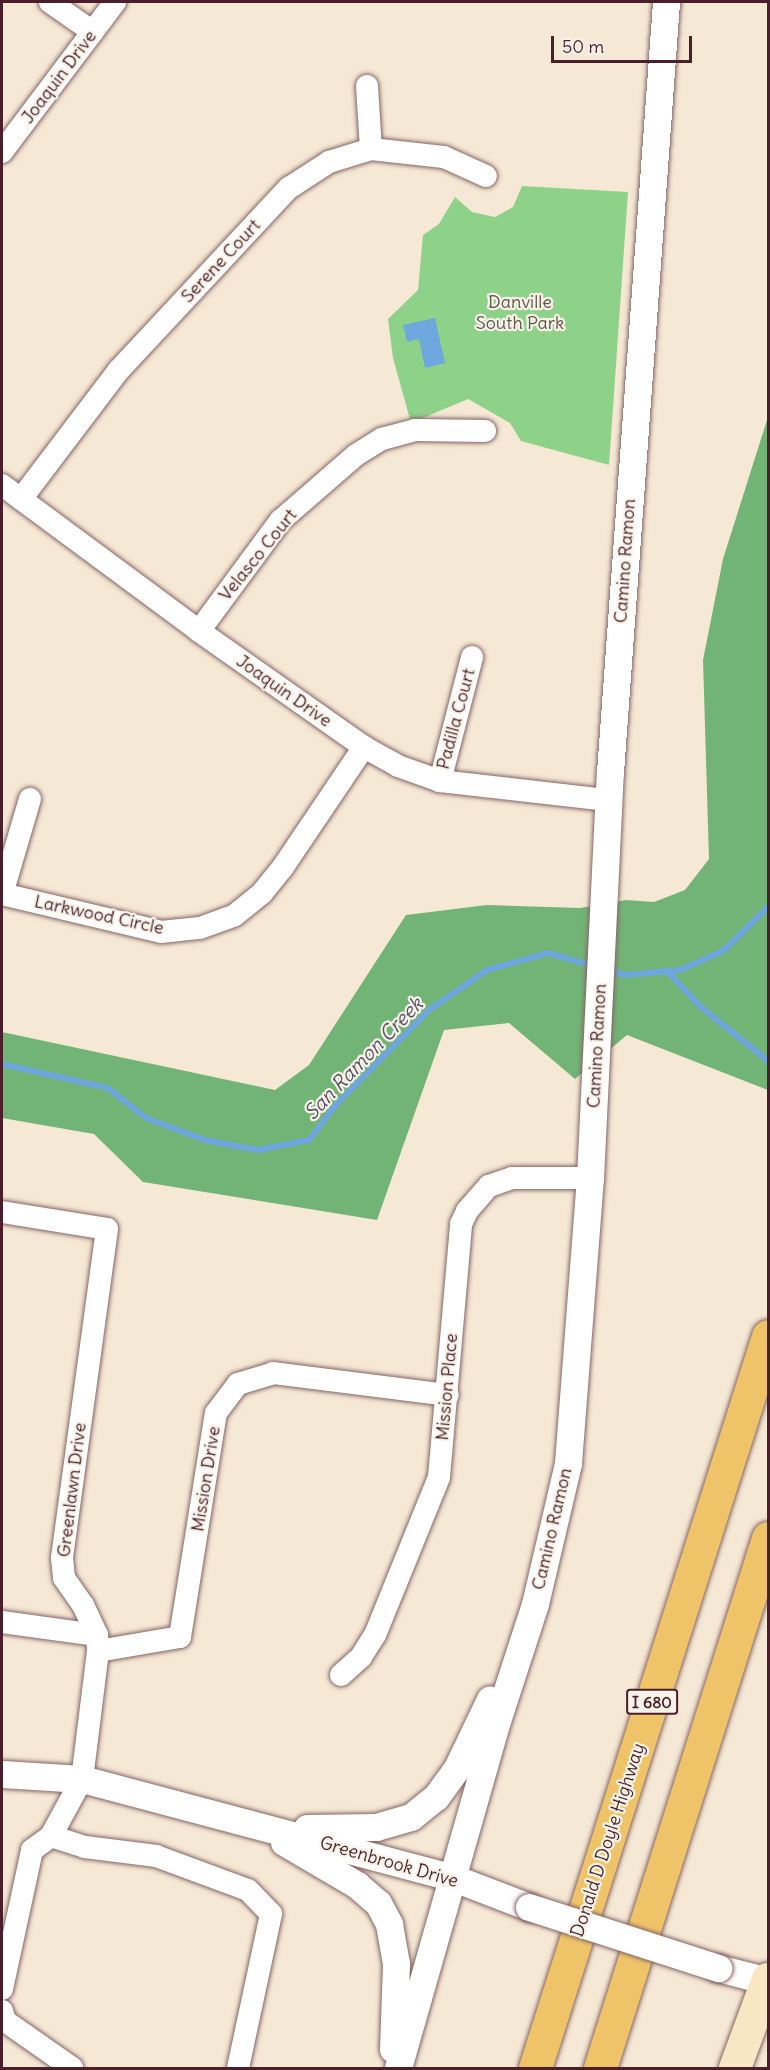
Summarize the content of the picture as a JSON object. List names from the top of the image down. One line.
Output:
{"streets":{"highway":["I 680","Donald D Doyle Highway"],"street":["Joaquin Drive","Serene Court","Velasco Court","Camino Ramon","Padilla Court","Larkwood Circle","Mission Place","Mission Drive","Greenlawn Drive","Greenbrook Drive"]},"crossings":[["Joaquin Drive","Serene Court"],["Joaquin Drive","Velasco Court"],["Joaquin Drive","Camino Ramon"],["Joaquin Drive","Padilla Court"],["Joaquin Drive","Larkwood Circle"],["Camino Ramon","Mission Place"],["Camino Ramon","Greenbrook Drive"],["Mission Place","Mission Drive"],["Mission Drive","Greenlawn Drive"]],"water":["San Ramon Creek"],"parks":["Danville South Park"],"scale_bar":"50 m"}
